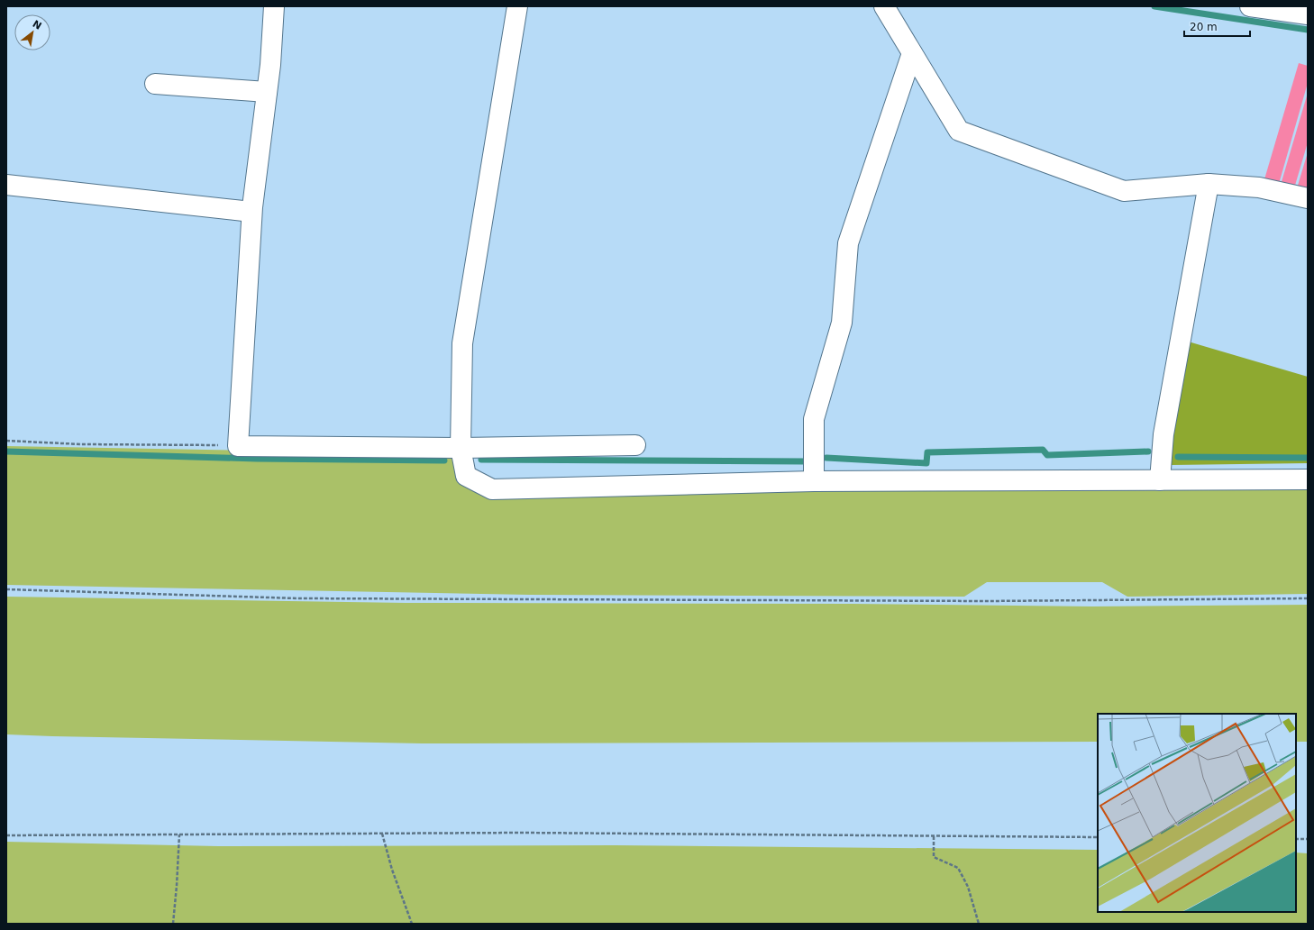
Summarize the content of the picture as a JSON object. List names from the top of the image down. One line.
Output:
{"scale_bar":"20 m","north":"top right"}
